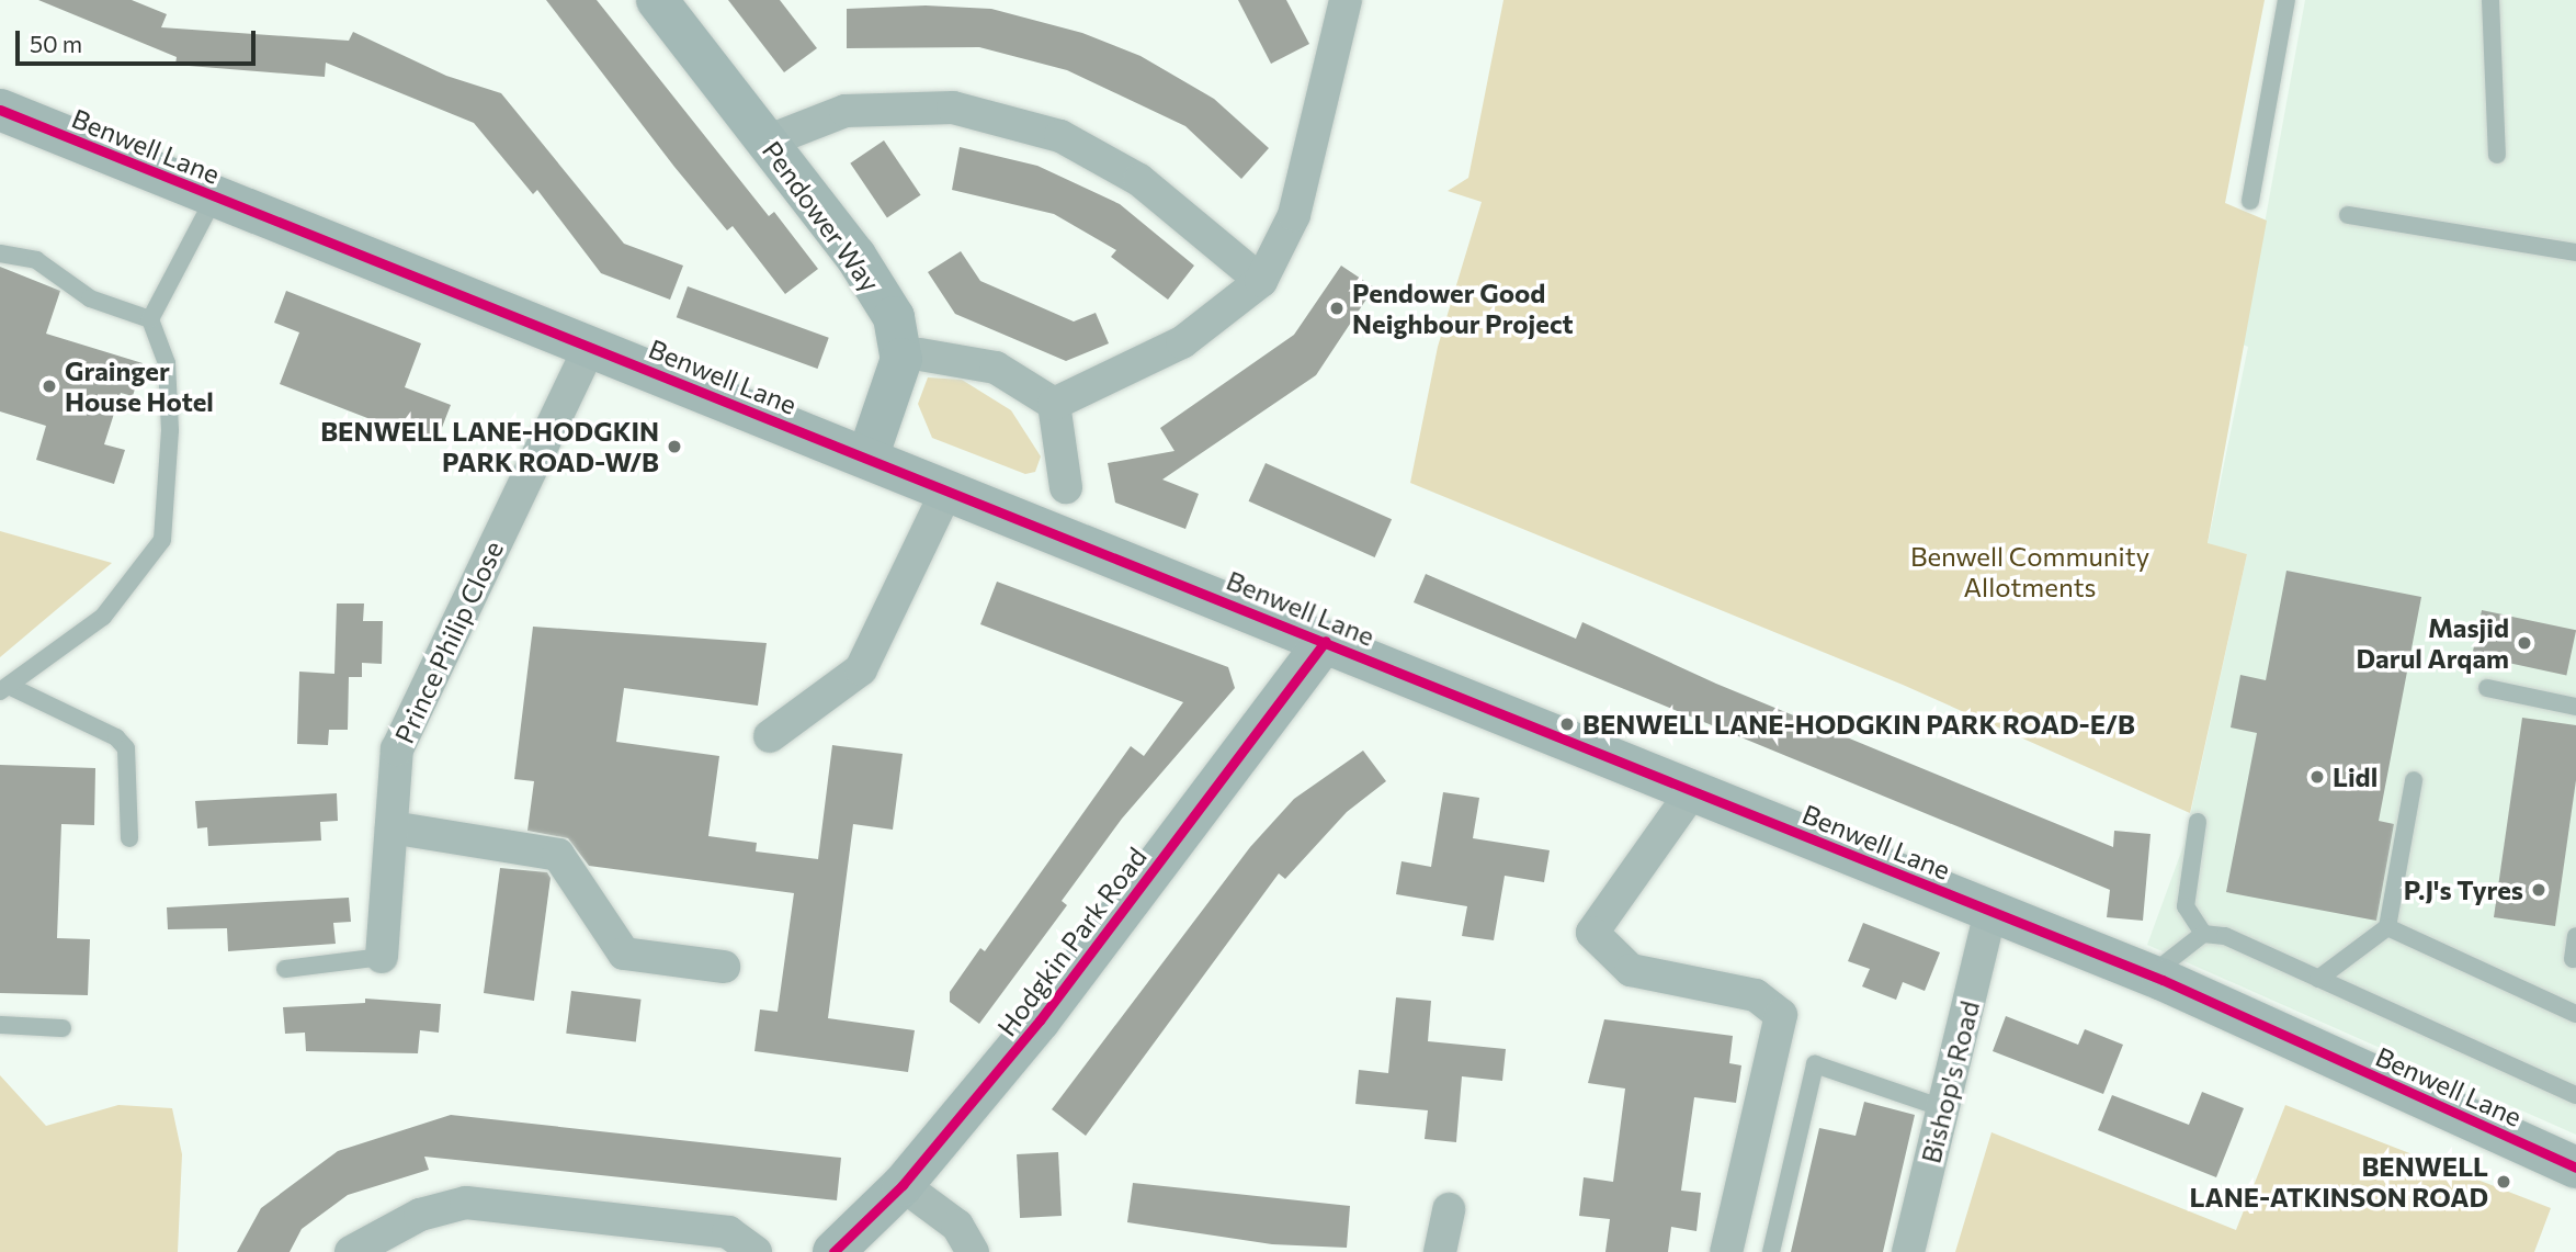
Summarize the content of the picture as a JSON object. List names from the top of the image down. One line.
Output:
{"streets":{"main road":["Benwell Lane","Pendower Way","Hodgkin Park Road"],"street":["Prince Philip Close","Bishop's Road"]},"crossings":[["Benwell Lane","Pendower Way"],["Benwell Lane","Prince Philip Close"],["Benwell Lane","Hodgkin Park Road"],["Benwell Lane","Bishop's Road"]],"parks":["Benwell Community Allotments"],"places":["Pendower Good Neighbour Project","Grainger House Hotel","BENWELL LANE-HODGKIN PARK ROAD-W/B","Masjid Darul Arqam","BENWELL LANE-HODGKIN PARK ROAD-E/B","Lidl","P.J's Tyres","BENWELL LANE-ATKINSON ROAD"],"scale_bar":"50 m"}
